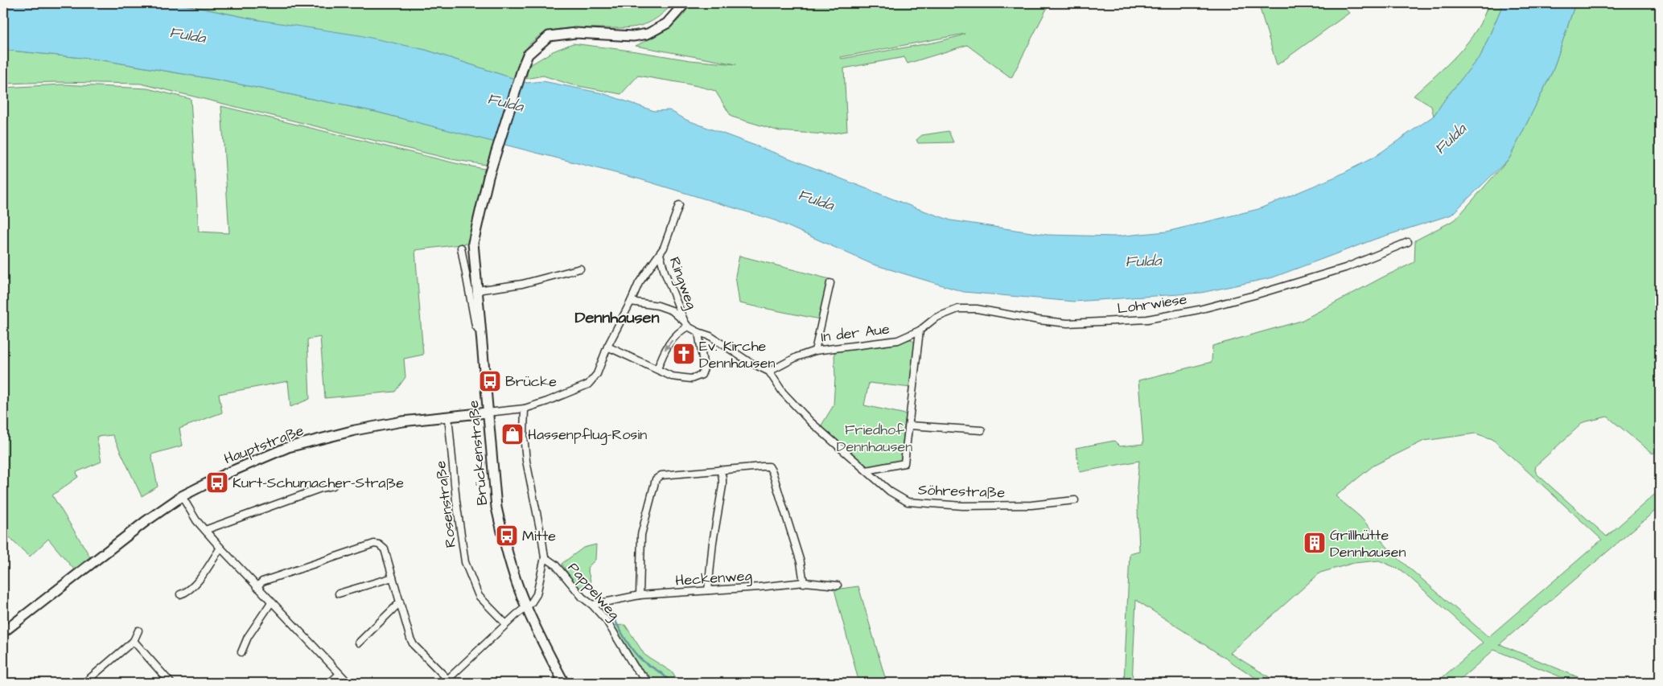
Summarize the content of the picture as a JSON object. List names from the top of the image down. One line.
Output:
{"streets":{"street":["Ringweg","Lohrwiese","In der Aue","Hauptstraße","Brückenstraße","Söhrestraße","Rosenstraße","Heckenweg","Pappelweg"]},"crossings":[["Ringweg","Söhrestraße"],["Lohrwiese","In der Aue"],["In der Aue","Söhrestraße"],["Hauptstraße","Brückenstraße"],["Hauptstraße","Rosenstraße"],["Heckenweg","Pappelweg"]],"districts":["Dennhausen"],"water":["Fulda"],"parks":["Friedhof Dennhausen"],"places":{"church":["Ev. Kirche Dennhausen"],"bus stop":["Brücke","Kurt-Schumacher-Straße","Mitte"],"shop":["Hassenpflug-Rosin"],"building":["Grillhütte Dennhausen"]}}
